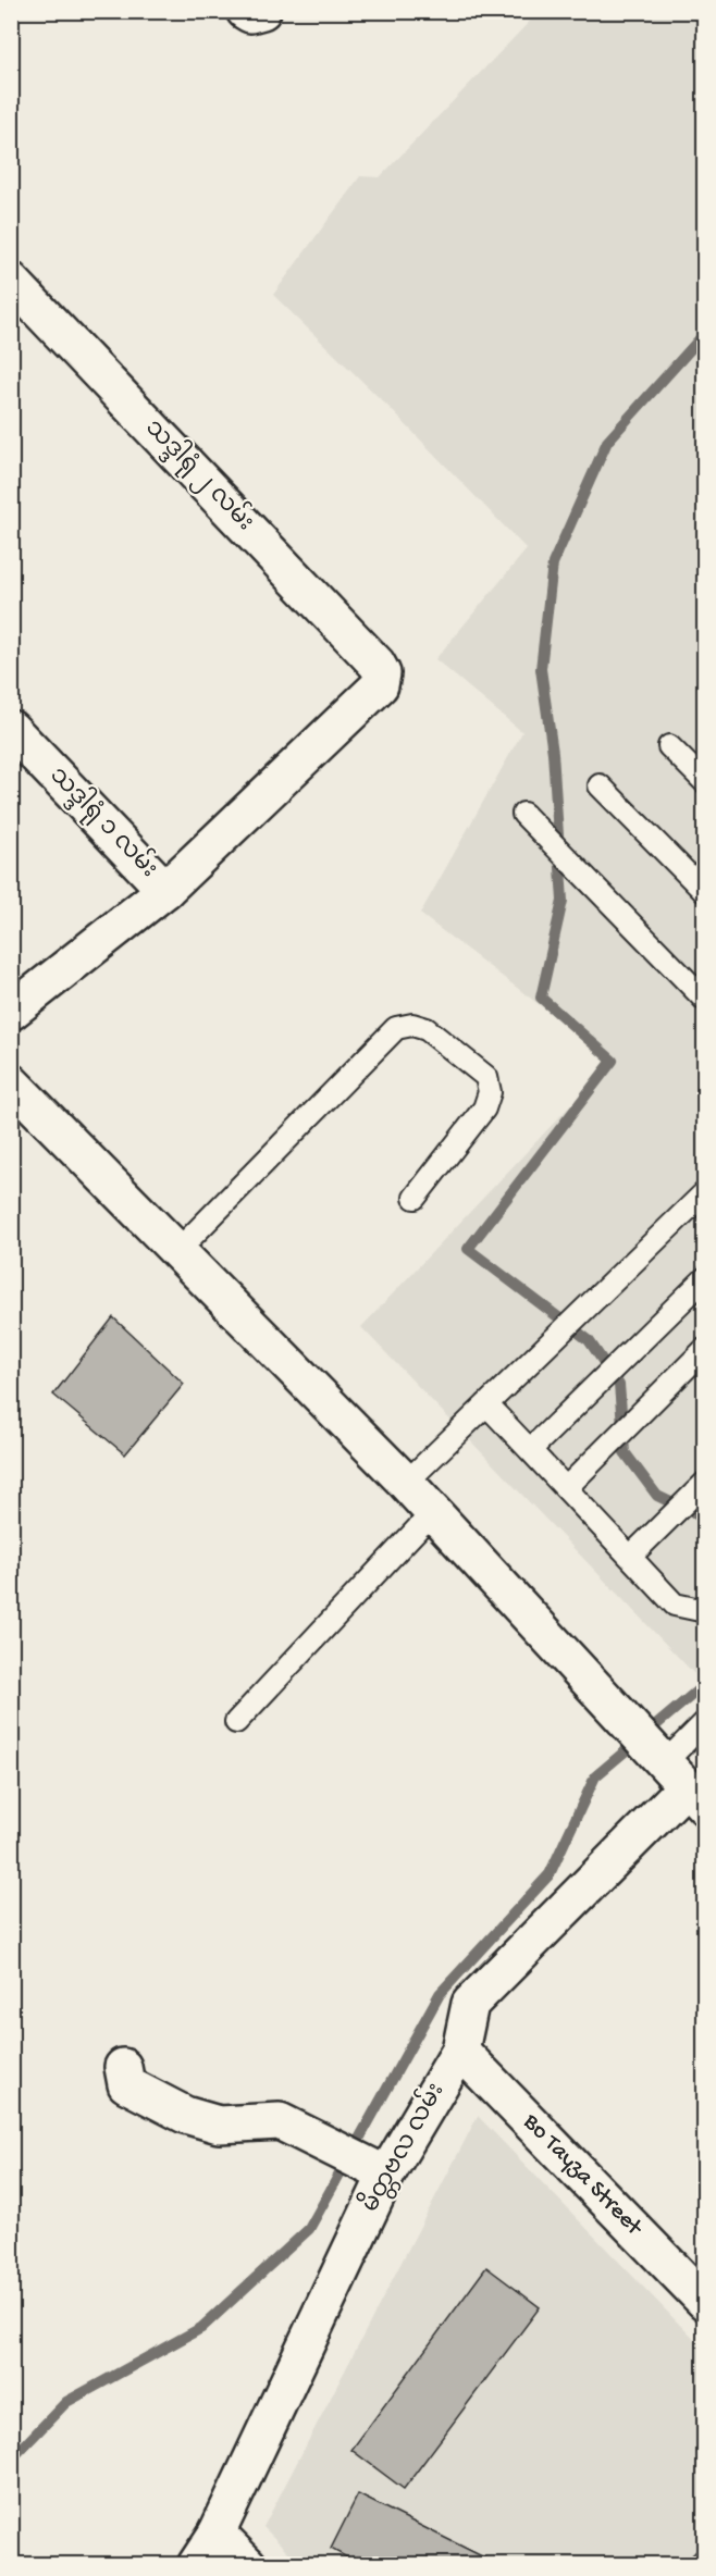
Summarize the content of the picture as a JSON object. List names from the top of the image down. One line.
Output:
{"streets":{"street":["သဒ္ဒါရုံ ၂ လမ်း","သဒ္ဒါရုံ ၁ လမ်း","မိတ္တဗလ လမ်း","Bo Tayza Street"]},"crossings":[["သဒ္ဒါရုံ ၂ လမ်း","သဒ္ဒါရုံ ၁ လမ်း"],["မိတ္တဗလ လမ်း","Bo Tayza Street"]]}
